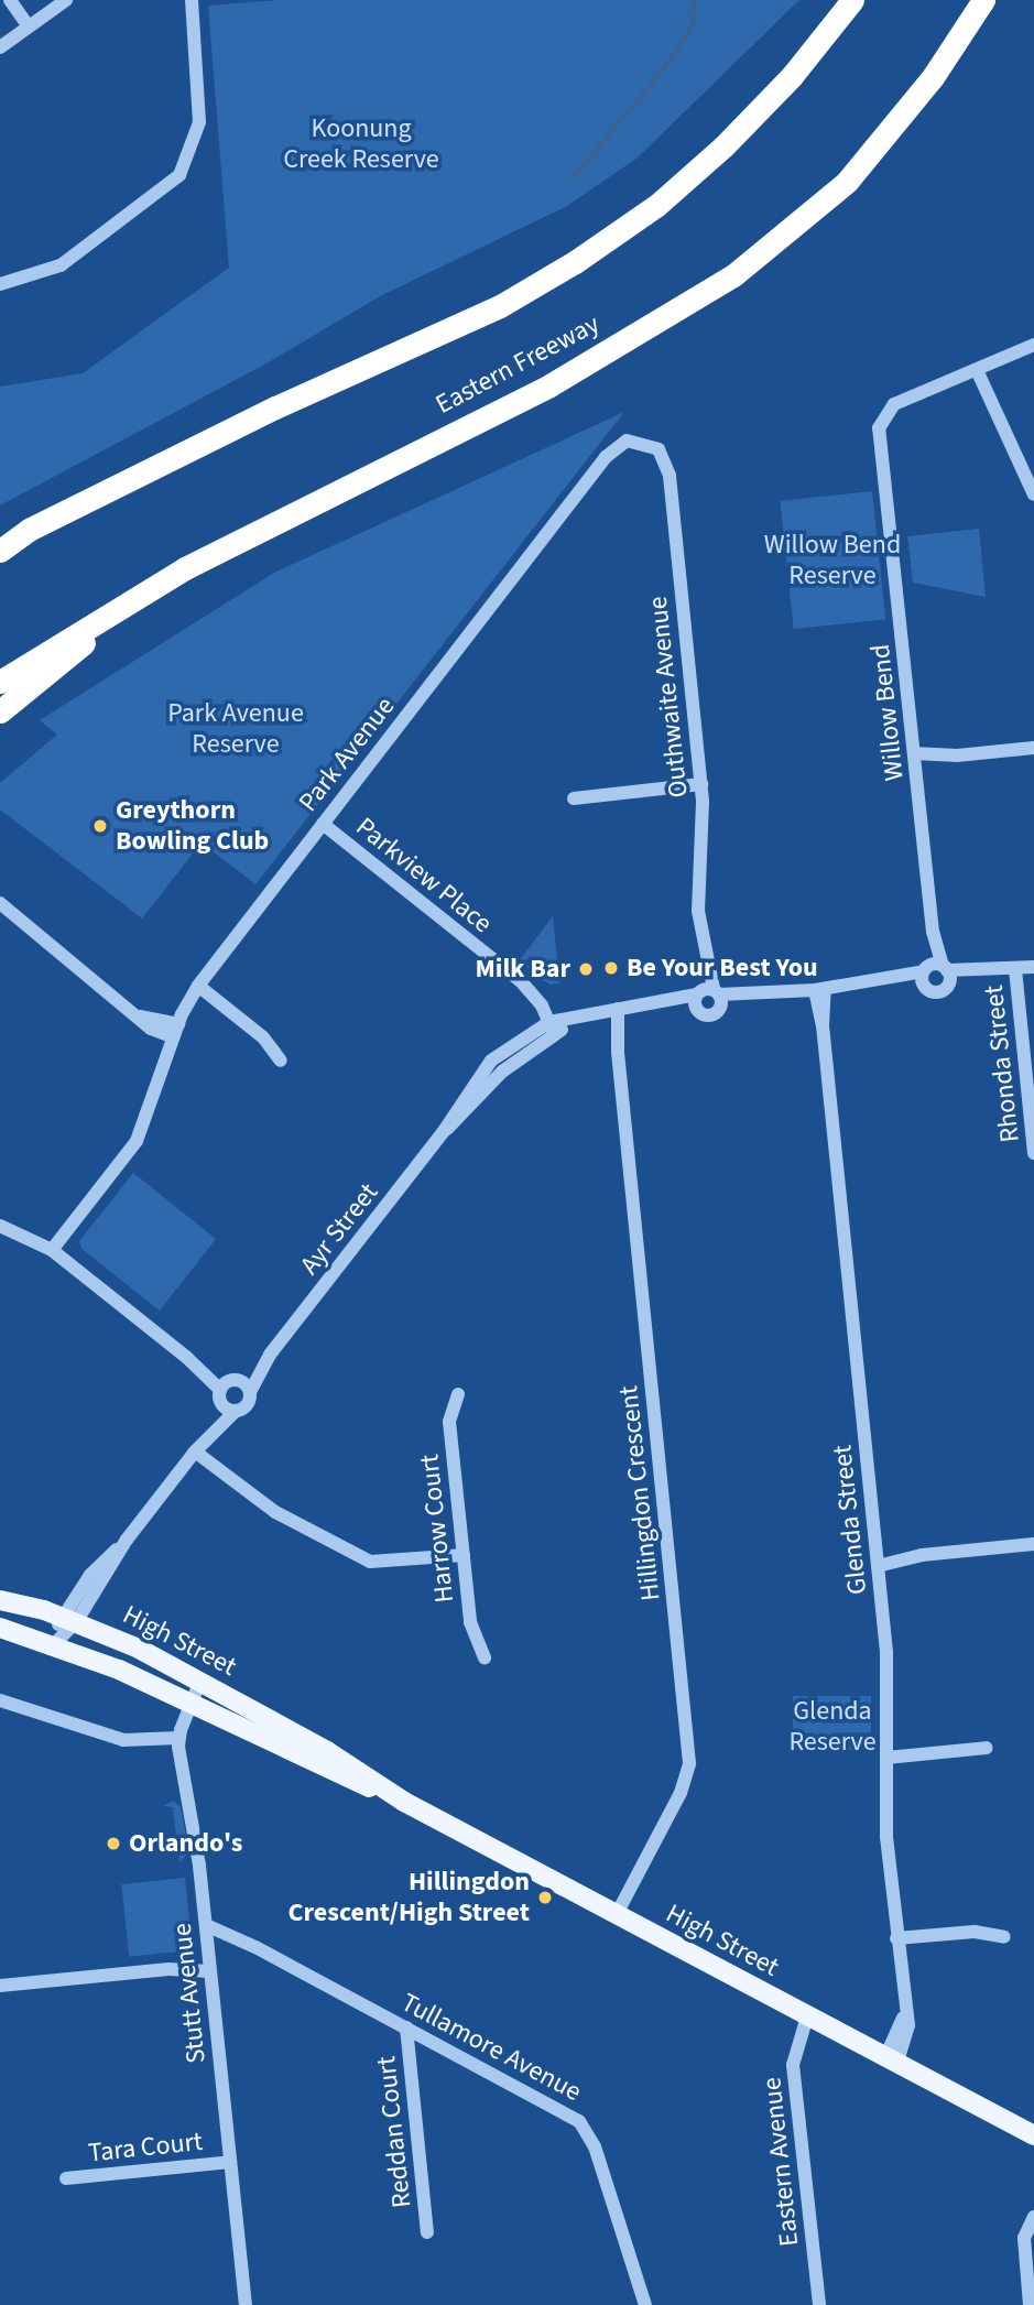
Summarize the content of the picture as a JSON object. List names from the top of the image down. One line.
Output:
{"streets":{"highway":["Eastern Freeway"],"main road":["High Street"],"street":["Outhwaite Avenue","Willow Bend","Park Avenue","Parkview Place","Rhonda Street","Ayr Street","Hillingdon Crescent","Glenda Street","Harrow Court","Stutt Avenue","Tullamore Avenue","Reddan Court","Tara Court","Eastern Avenue"]},"crossings":[["Outhwaite Avenue","Park Avenue"],["Outhwaite Avenue","Ayr Street"],["Willow Bend","Ayr Street"],["Park Avenue","Parkview Place"],["Parkview Place","Ayr Street"],["Rhonda Street","Ayr Street"],["Ayr Street","Hillingdon Crescent"],["Ayr Street","Glenda Street"],["Ayr Street","High Street"],["Hillingdon Crescent","High Street"],["Glenda Street","High Street"],["High Street","Stutt Avenue"],["High Street","Eastern Avenue"],["Stutt Avenue","Tullamore Avenue"],["Stutt Avenue","Tara Court"],["Tullamore Avenue","Reddan Court"]],"parks":["Koonung Creek Reserve","Willow Bend Reserve","Park Avenue Reserve","Glenda Reserve"],"places":["Greythorn Bowling Club","Be Your Best You","Milk Bar","Orlando's","Hillingdon Crescent/High Street"]}
